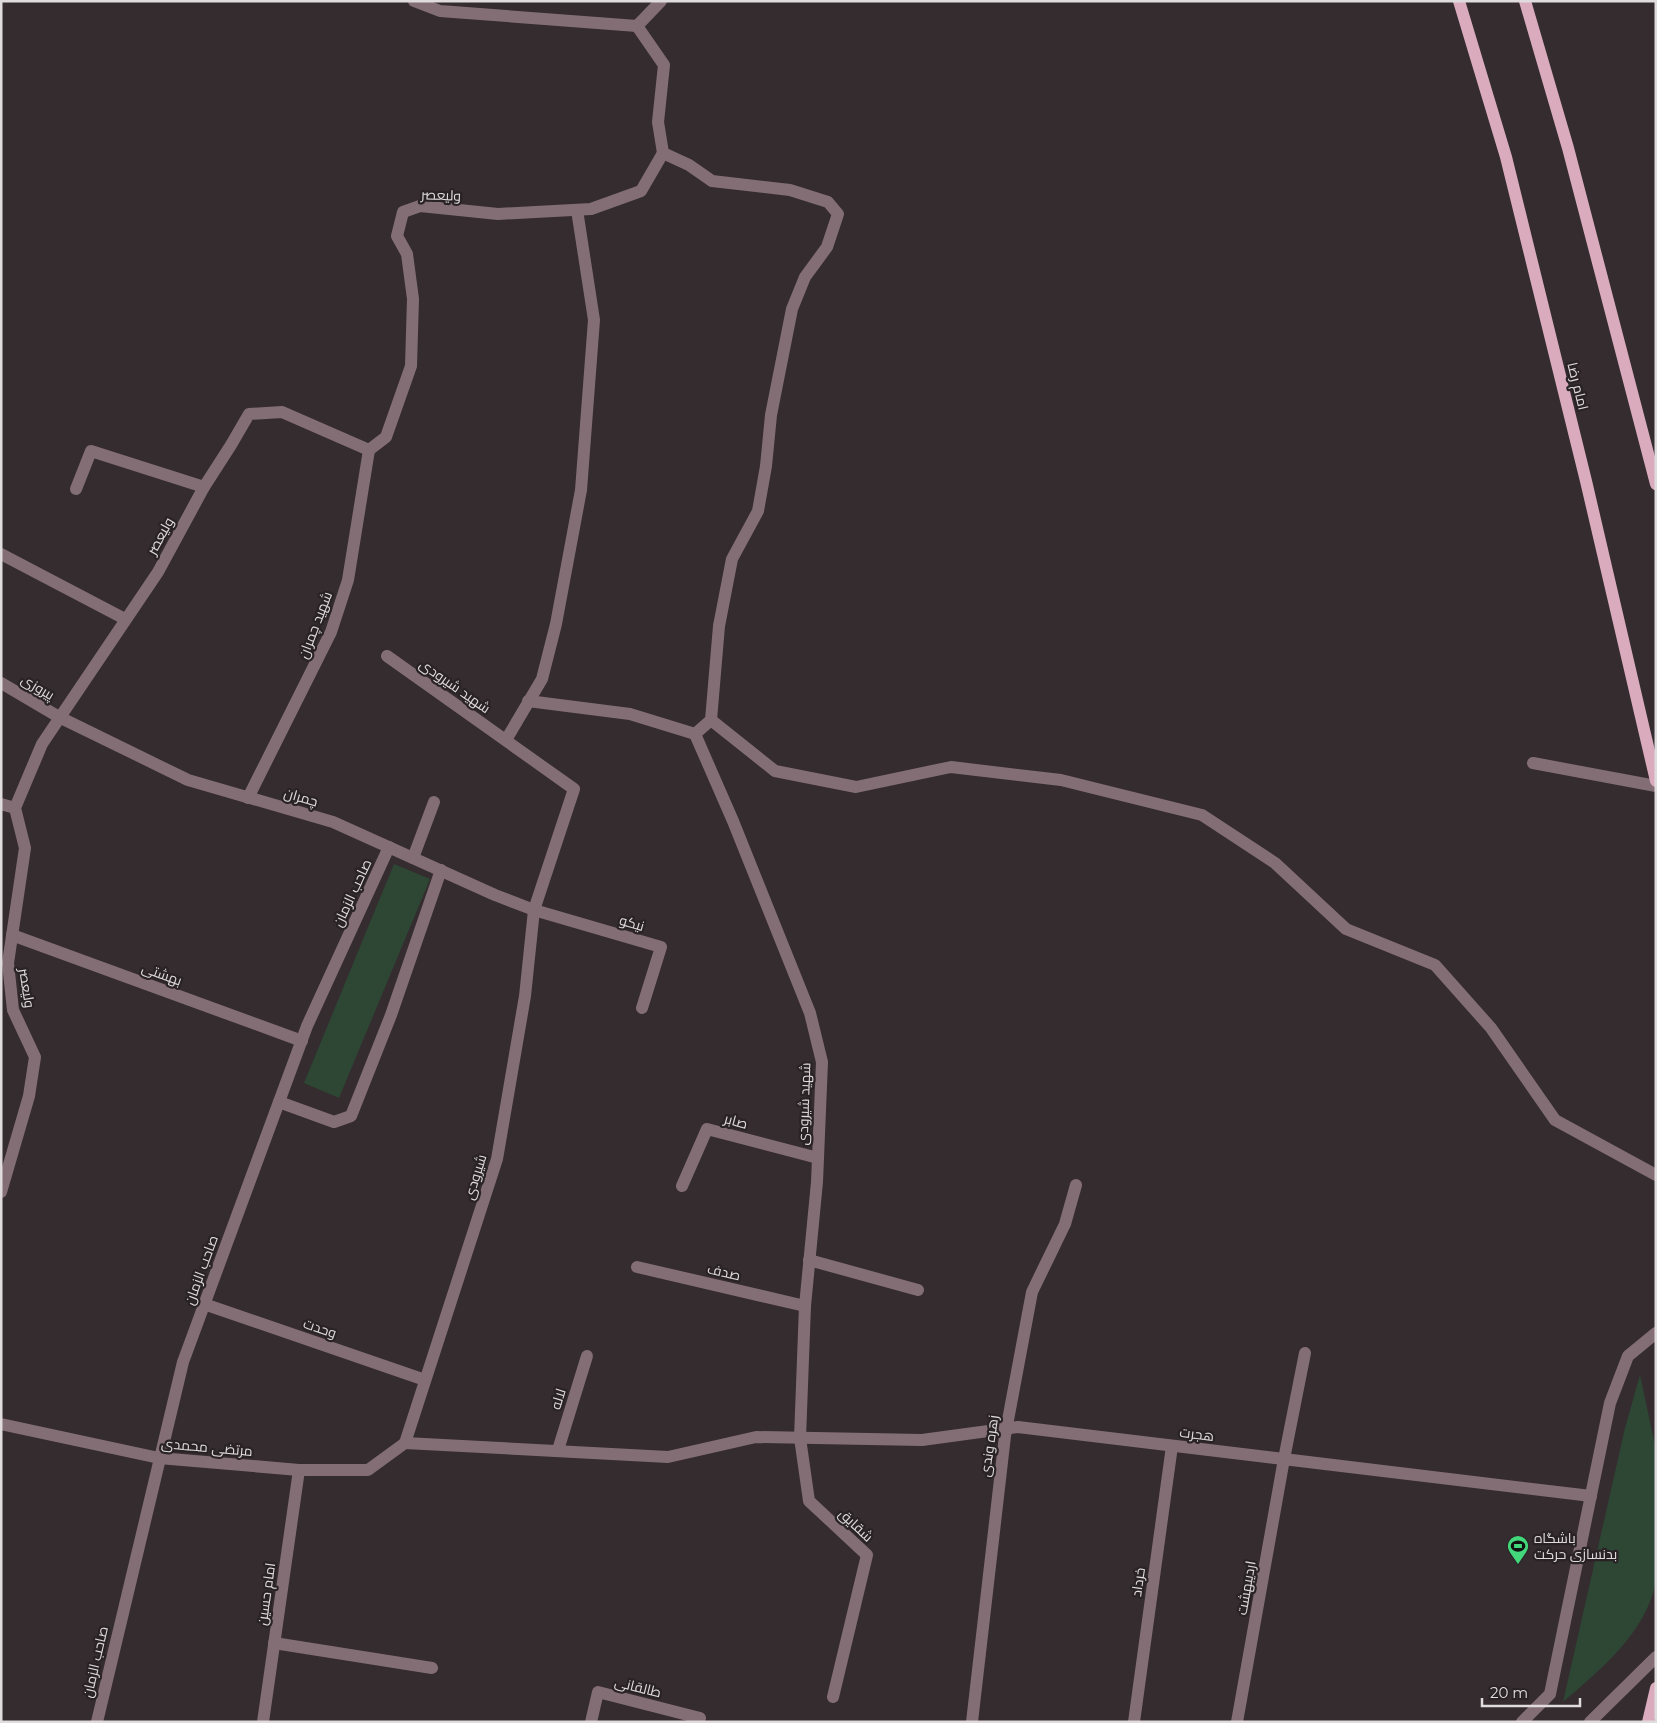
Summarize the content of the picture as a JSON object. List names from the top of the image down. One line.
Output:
{"streets":{"main road":["امام رضا"],"street":["ولیعصر","شهید چمران","شهید شیرودی","پیروزی","چمران","صاحب الزمان","نیکو","بهشتی","صابر","شیرودی","صدف","وحدت","لاله","هجرت","زهره وندی","مرتضی محمدی","شقایق","خرداد","اردیبهشت","امام حسین","طالقانی"]},"crossings":[["ولیعصر","شهید چمران"],["ولیعصر","پیروزی"],["ولیعصر","چمران"],["ولیعصر","بهشتی"],["شهید چمران","چمران"],["شهید شیرودی","چمران"],["شهید شیرودی","نیکو"],["شهید شیرودی","صابر"],["شهید شیرودی","شیرودی"],["شهید شیرودی","صدف"],["شهید شیرودی","هجرت"],["شهید شیرودی","شقایق"],["پیروزی","چمران"],["چمران","صاحب الزمان"],["چمران","نیکو"],["چمران","شیرودی"],["صاحب الزمان","بهشتی"],["صاحب الزمان","وحدت"],["صاحب الزمان","مرتضی محمدی"],["نیکو","شیرودی"],["شیرودی","وحدت"],["شیرودی","هجرت"],["شیرودی","مرتضی محمدی"],["لاله","هجرت"],["هجرت","زهره وندی"],["هجرت","مرتضی محمدی"],["هجرت","شقایق"],["هجرت","خرداد"],["هجرت","اردیبهشت"],["مرتضی محمدی","امام حسین"]],"places":{"sports":["باشگاه بدنسازی حرکت"]},"scale_bar":"20 m"}
